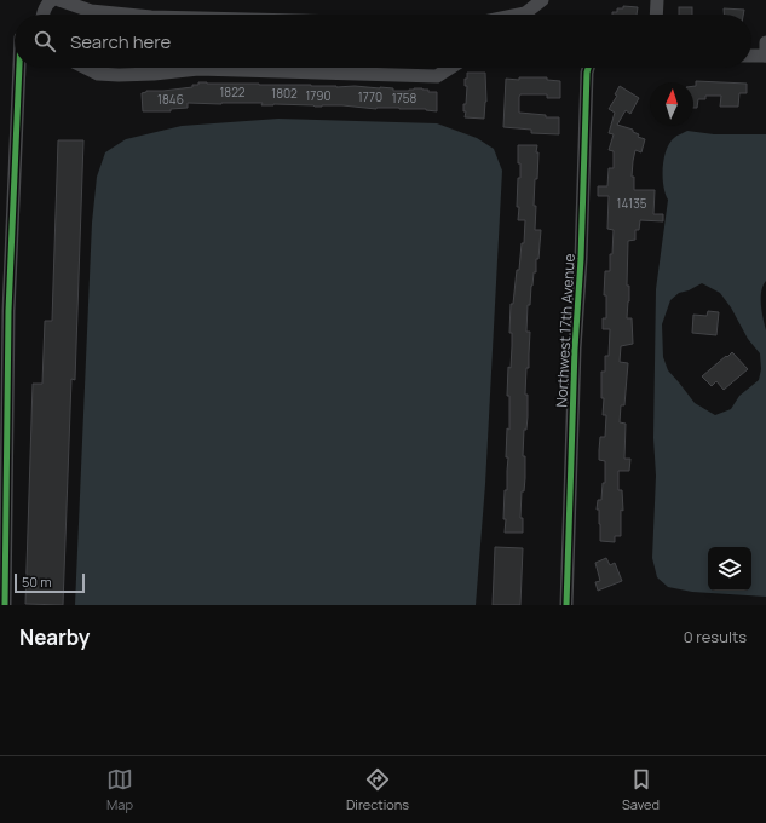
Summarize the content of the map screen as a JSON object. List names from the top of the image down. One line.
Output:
{"streets":{"street":["Northwest 17th Avenue"]},"house_numbers":["1822","1802","1790","1770","1758","1846","14135"],"scale_bar":"50 m","north":"top","page":{"search":"Search here","scale":"50 m","heading":["Nearby","0 results"],"nav":["Map","Directions","Saved"]}}
